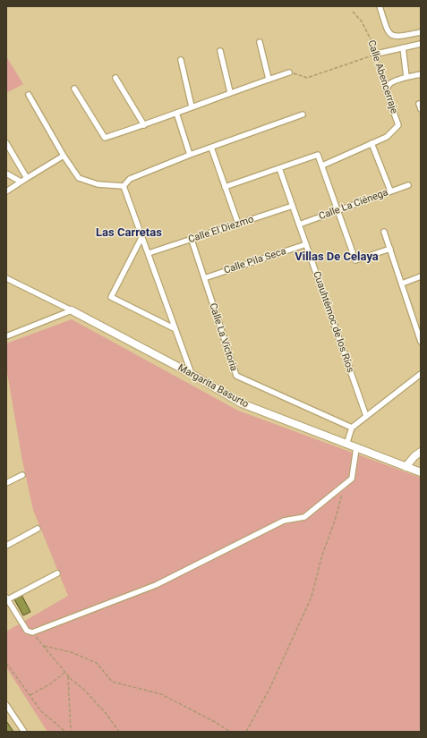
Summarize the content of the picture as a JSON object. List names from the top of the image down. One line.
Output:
{"streets":{"street":["Calle Abencerraje","Calle La Ciénega","Calle El Diezmo","Calle Pila Seca","Cuauhtémoc de los Ríos","Calle La Victoria","Margarita Basurto"]},"crossings":[["Calle La Ciénega","Cuauhtémoc de los Ríos"],["Calle El Diezmo","Cuauhtémoc de los Ríos"],["Calle El Diezmo","Calle La Victoria"],["Calle Pila Seca","Cuauhtémoc de los Ríos"],["Calle Pila Seca","Calle La Victoria"]],"districts":["Las Carretas","Villas De Celaya"]}
